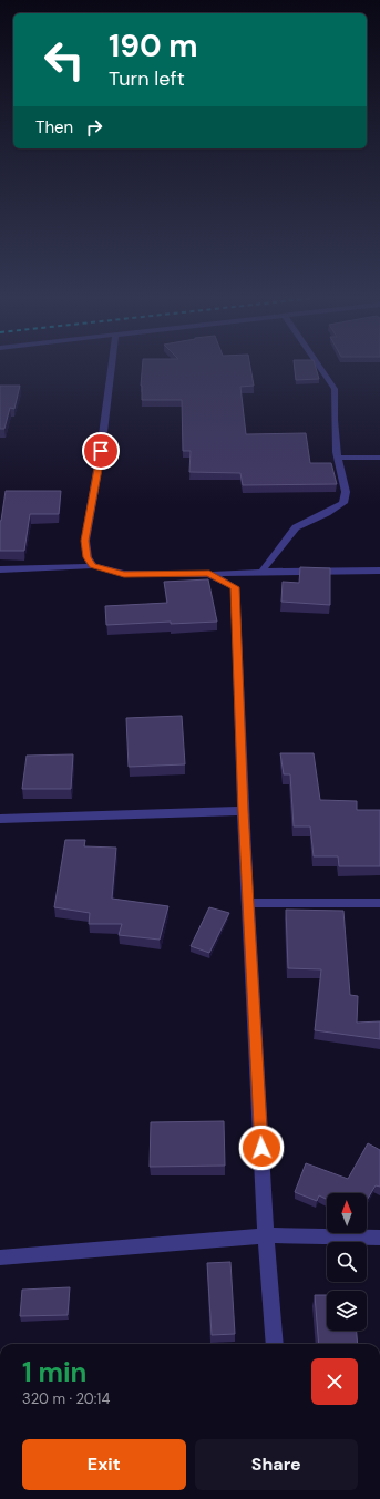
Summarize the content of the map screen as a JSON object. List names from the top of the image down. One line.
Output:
{"north":"top","page":{"turn":["190 m","Turn left"],"then":"Then","heading":["1 min","320 m · 20:14"],"buttons":["Exit","Share"]}}
